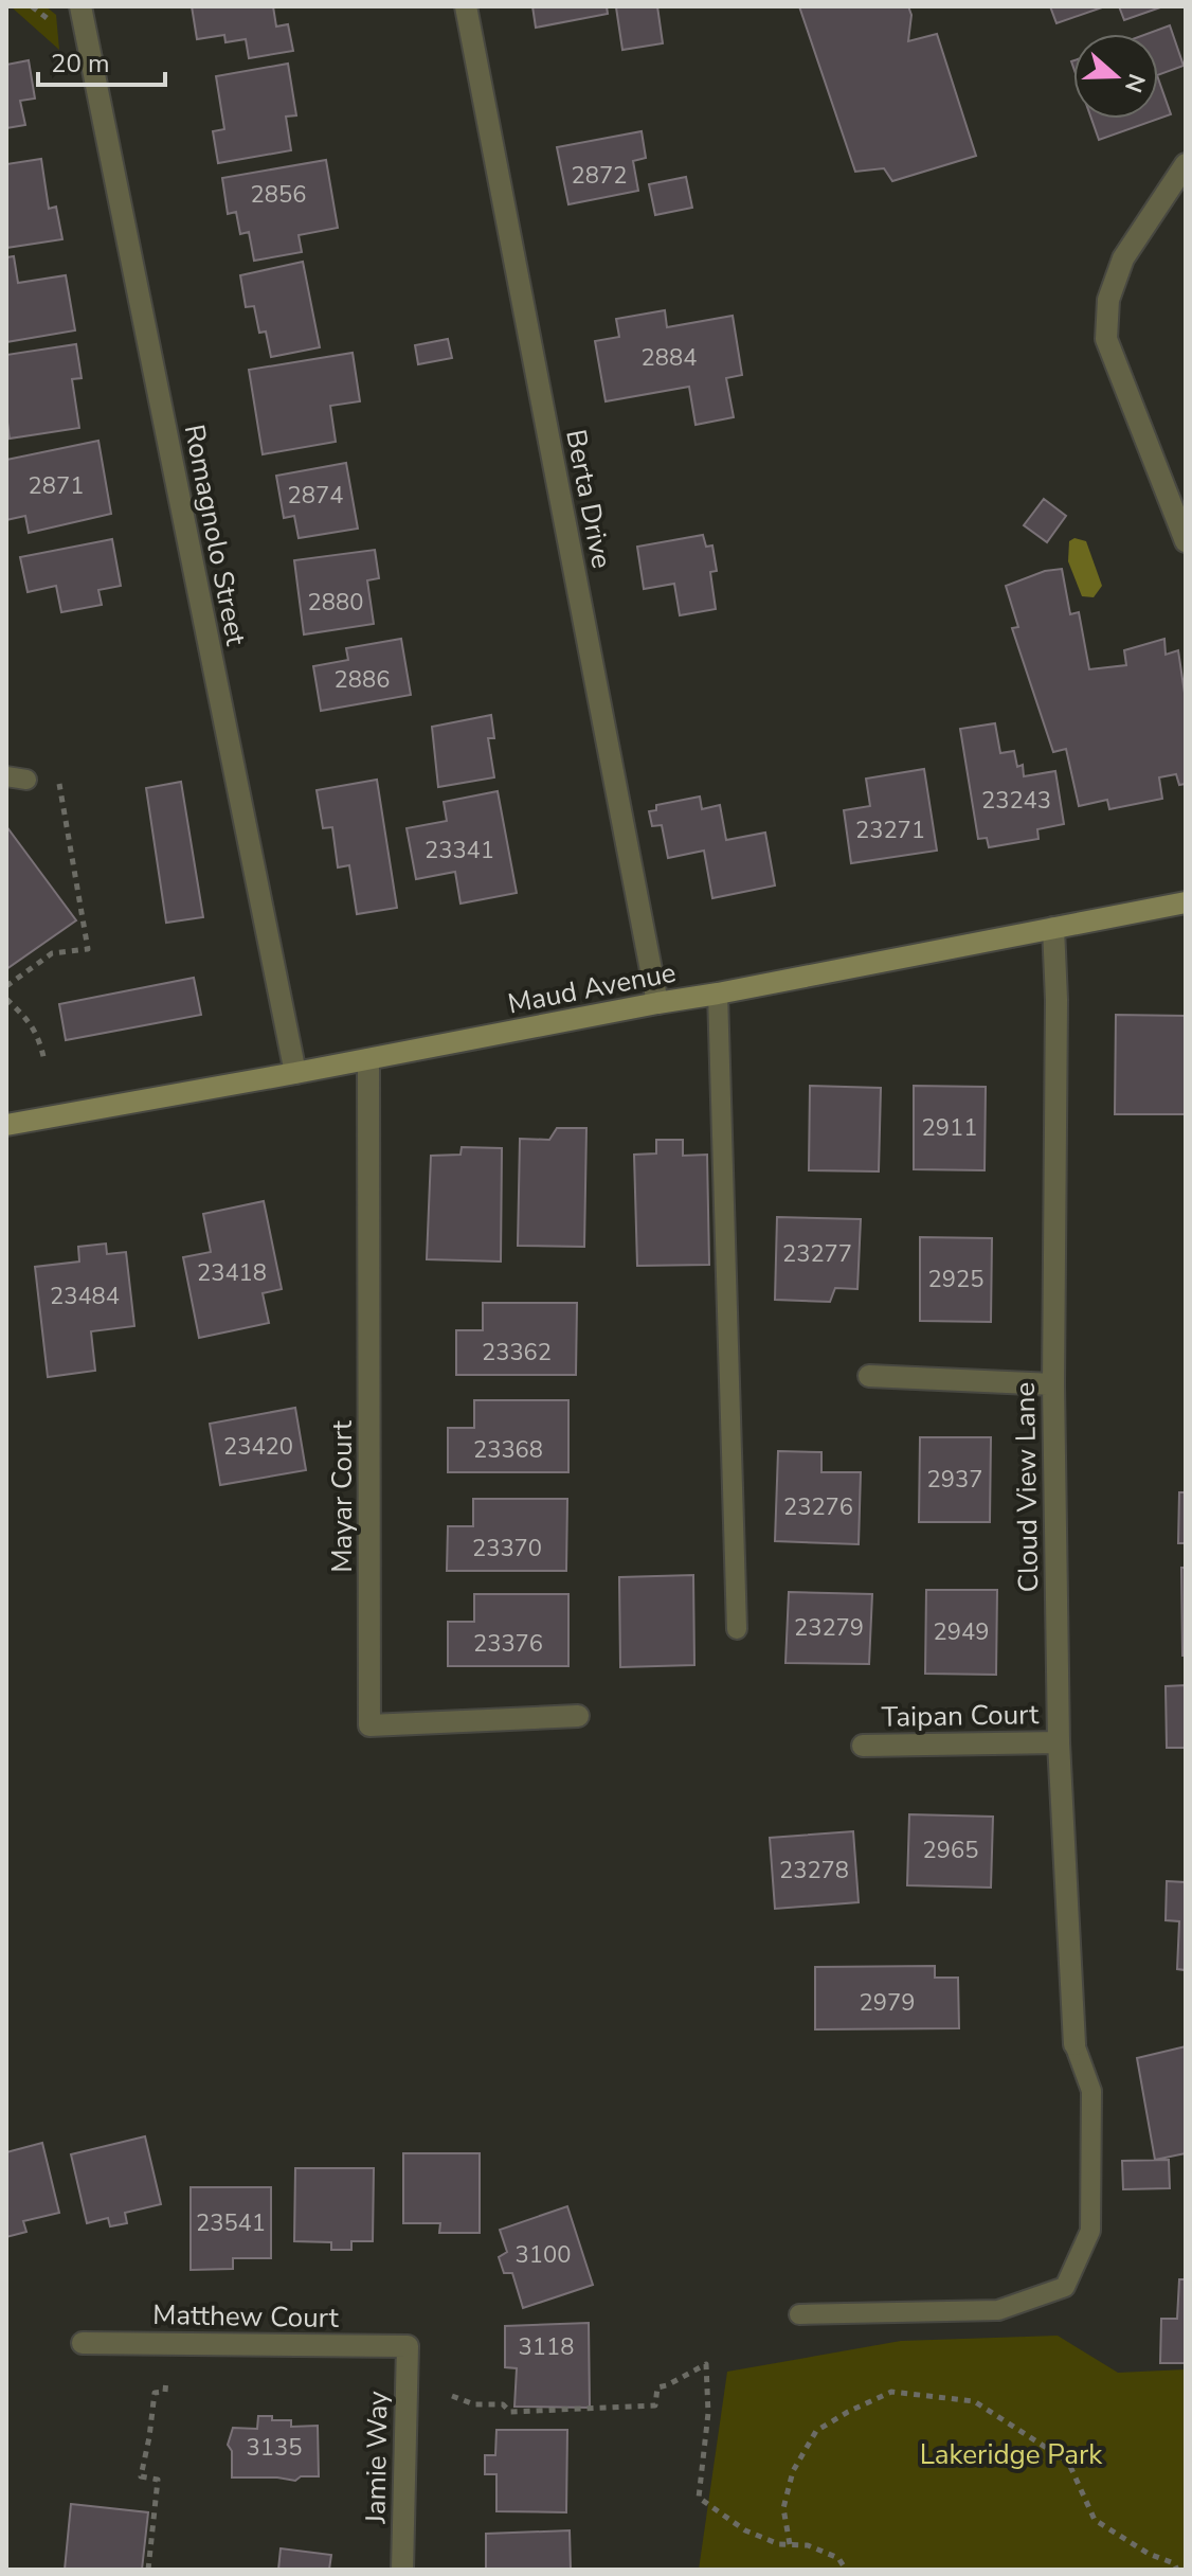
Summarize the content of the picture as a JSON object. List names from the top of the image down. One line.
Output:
{"streets":{"street":["Berta Drive","Romagnolo Street","Maud Avenue","Cloud View Lane","Mayar Court","Taipan Court","Matthew Court","Jamie Way"]},"crossings":[["Berta Drive","Maud Avenue"],["Romagnolo Street","Maud Avenue"],["Maud Avenue","Cloud View Lane"],["Maud Avenue","Mayar Court"],["Cloud View Lane","Taipan Court"],["Matthew Court","Jamie Way"]],"parks":["Lakeridge Park"],"house_numbers":["2872","2856","2884","2871","2874","2880","2886","23243","23271","23341","2911","23277","23418","2925","23484","23362","23420","23368","2937","23276","23370","23279","2949","23376","2965","23278","2979","23541","3100","3118","3135"],"scale_bar":"20 m","north":"right"}
